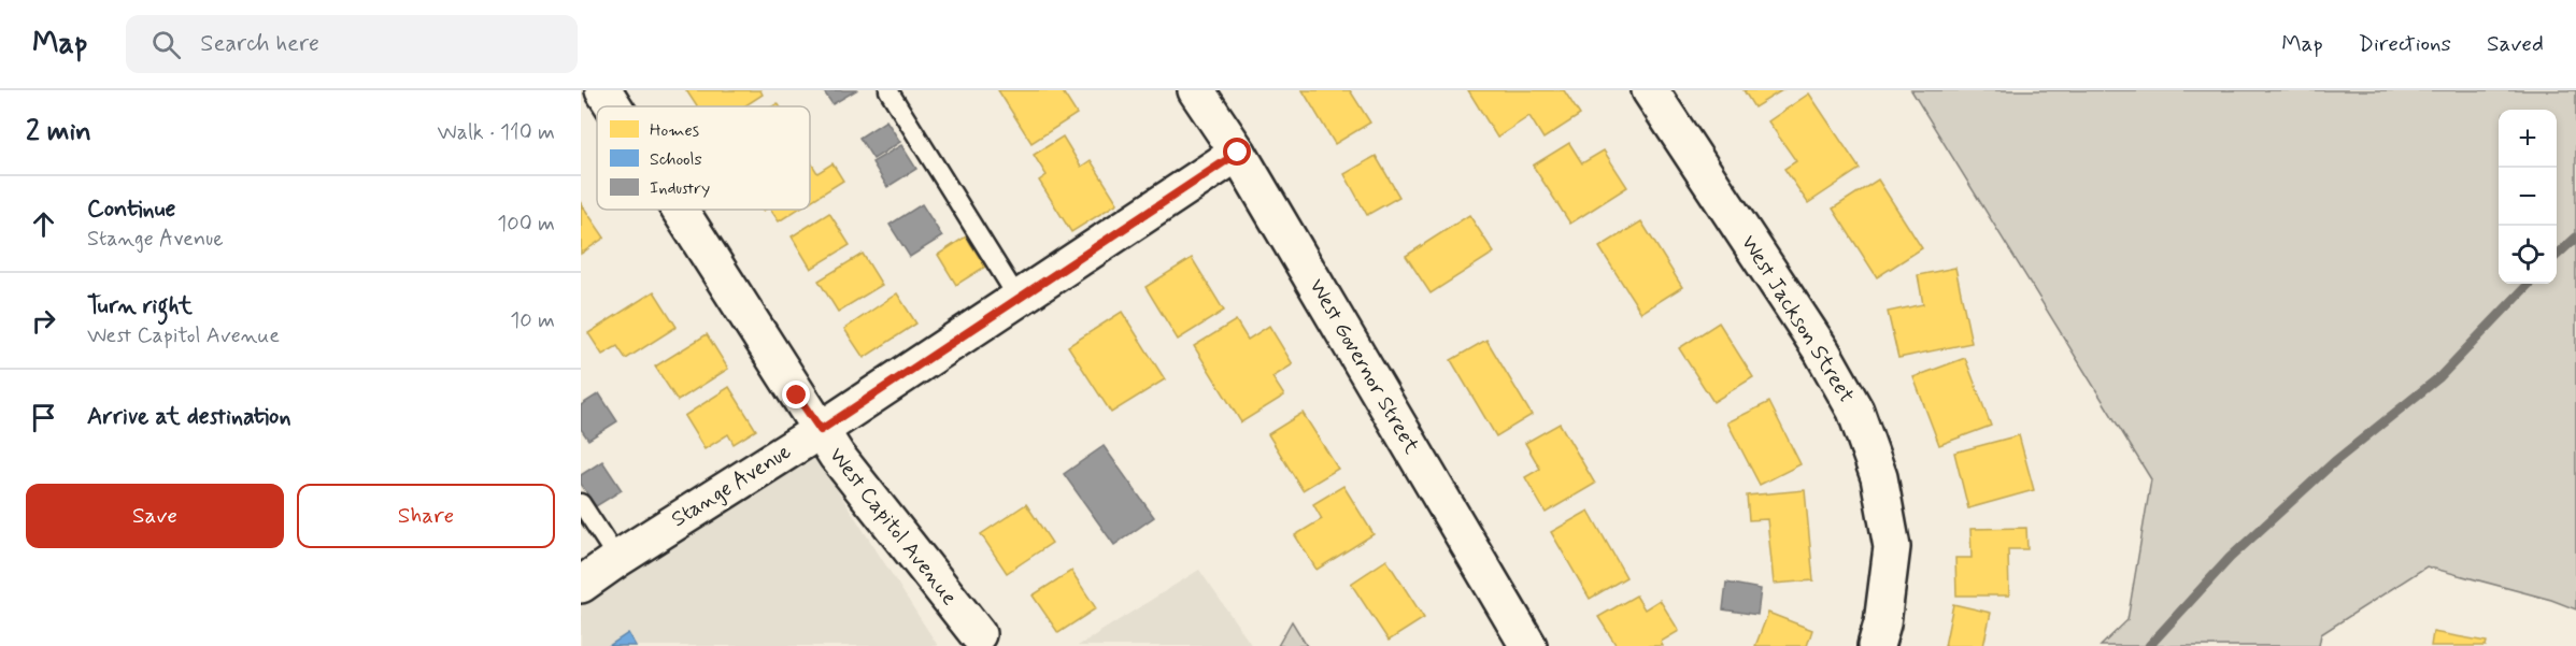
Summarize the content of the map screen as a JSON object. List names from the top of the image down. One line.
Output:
{"streets":{"street":["West Jackson Street","West Governor Street","Stange Avenue","West Capitol Avenue"]},"crossings":[["West Governor Street","Stange Avenue"],["Stange Avenue","West Capitol Avenue"]],"legend":["Homes","Schools","Industry"],"page":{"header":"Map","search":"Search here","nav":["Map","Directions","Saved"],"heading":["2 min","Walk · 110 m"],"map_buttons":["+","−"],"list":[["Continue","Stange Avenue","100 m"],["Turn right","West Capitol Avenue","10 m"],"Arrive at destination"],"buttons":["Save","Share"]}}
